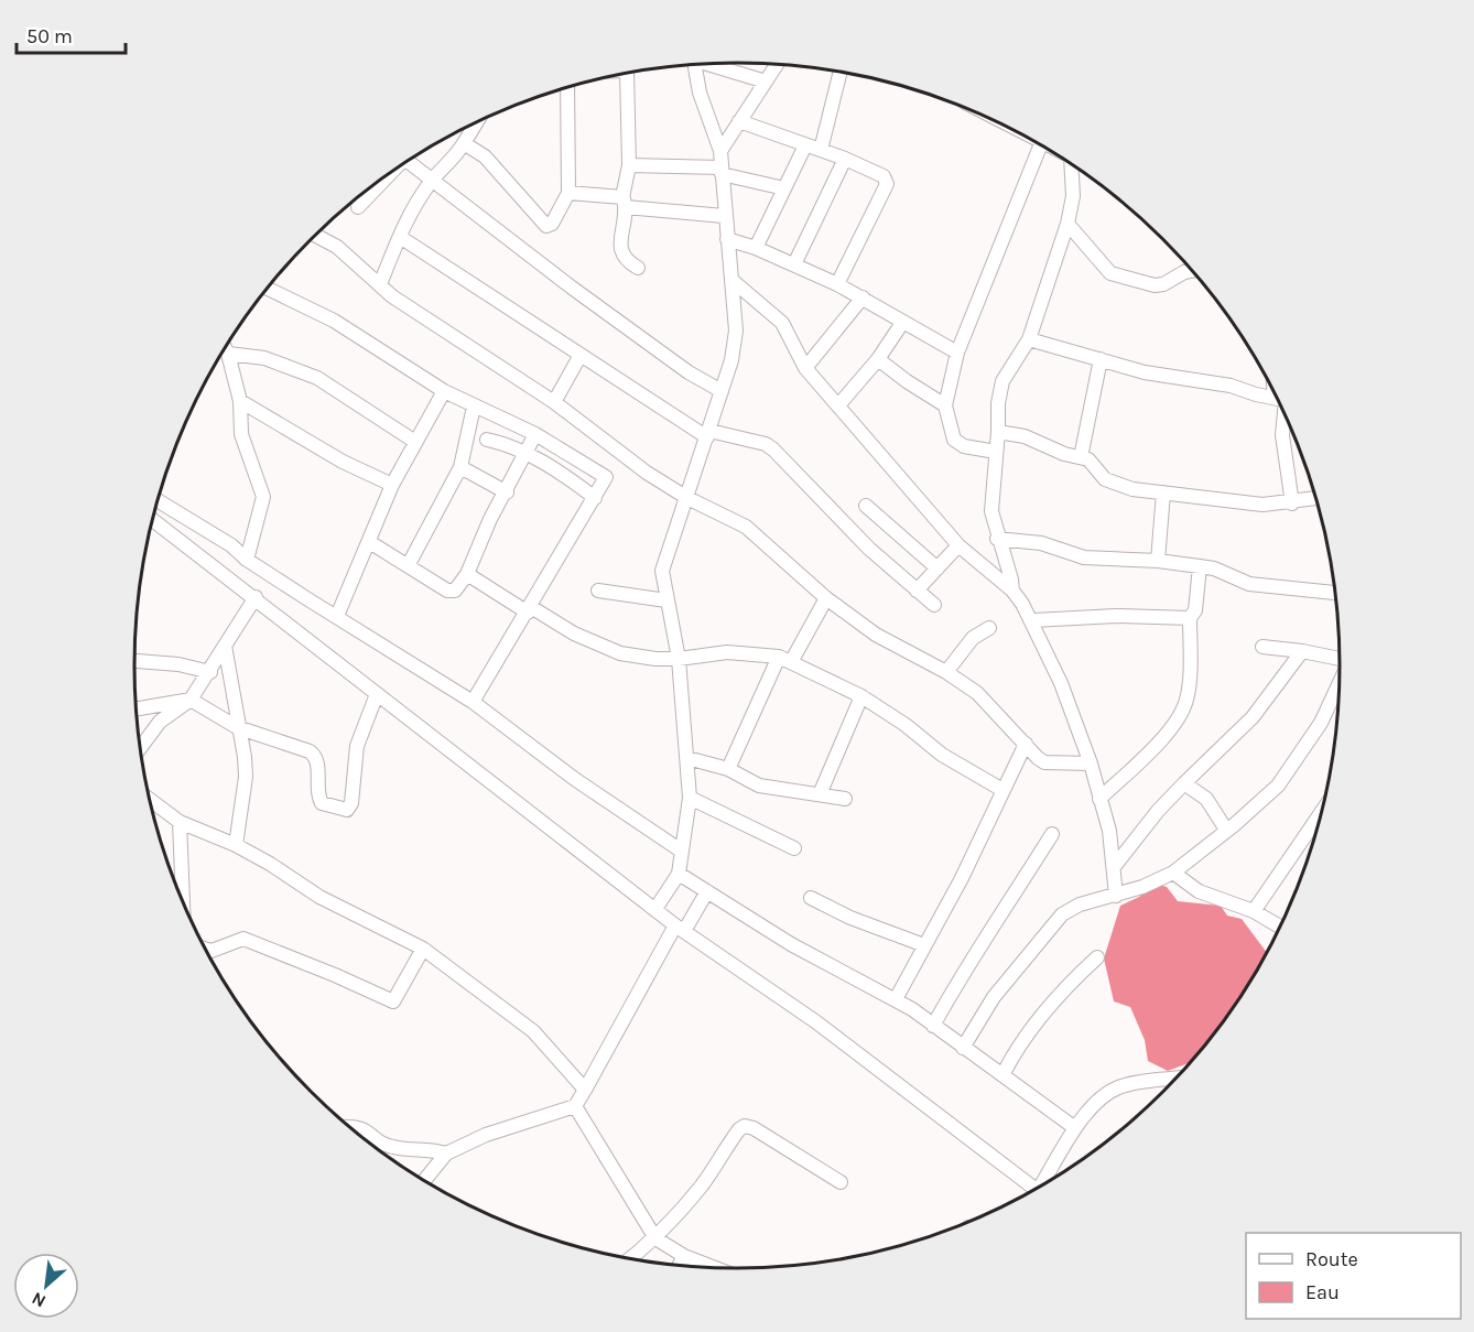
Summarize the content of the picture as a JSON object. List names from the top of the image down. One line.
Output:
{"legend":["Route","Eau"],"scale_bar":"50 m","north":"bottom left"}
